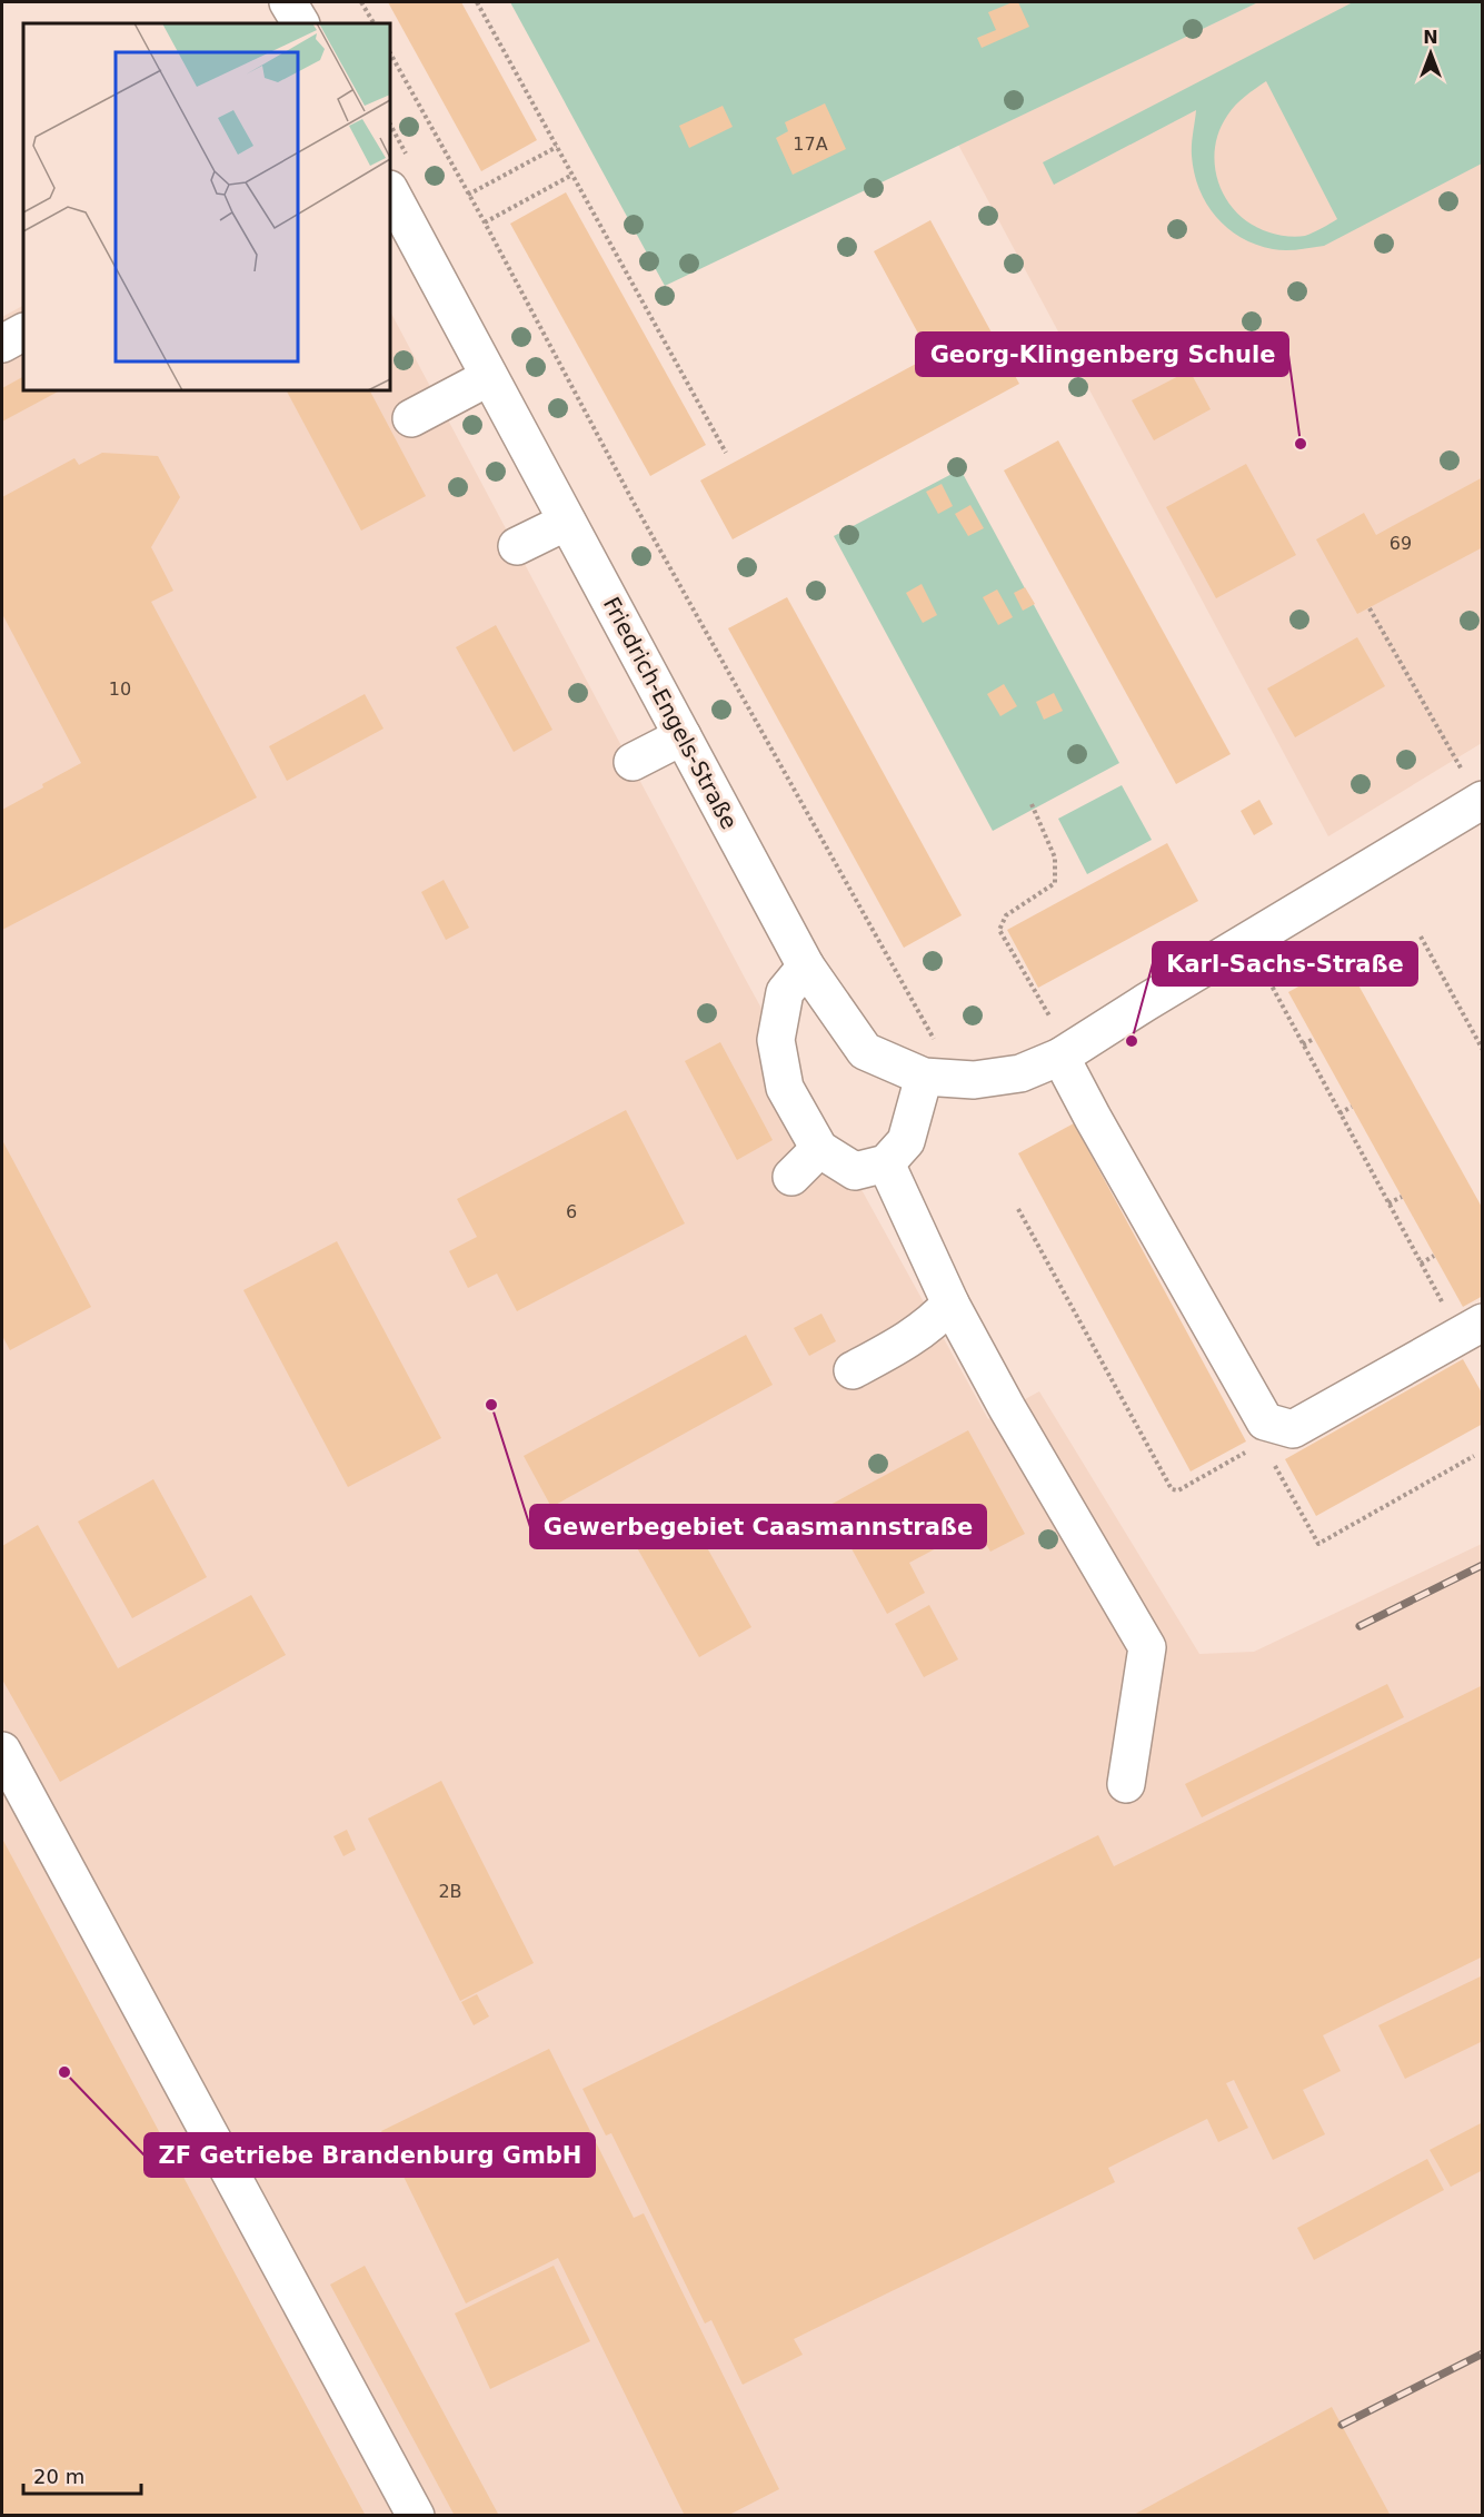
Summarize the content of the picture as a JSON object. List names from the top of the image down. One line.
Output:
{"streets":{"street":["Friedrich-Engels-Straße"]},"places":["Georg-Klingenberg Schule","Karl-Sachs-Straße","Gewerbegebiet Caasmannstraße","ZF Getriebe Brandenburg GmbH"],"house_numbers":["17A","69","10","6","2B"],"scale_bar":"20 m","north":"top"}
